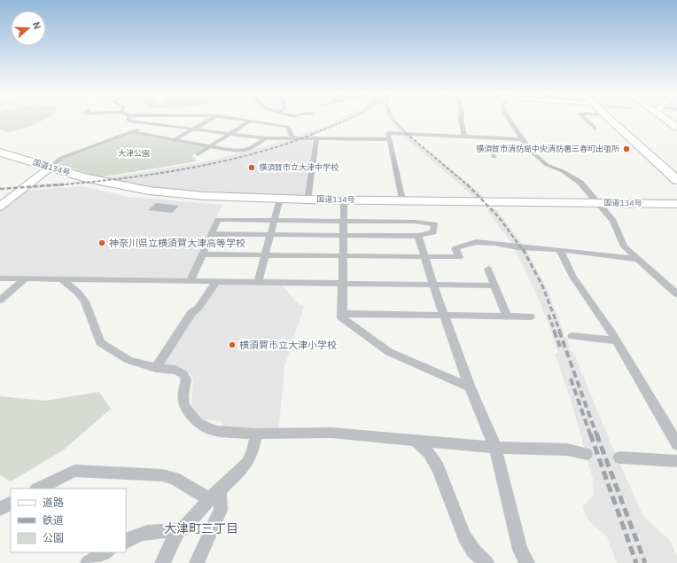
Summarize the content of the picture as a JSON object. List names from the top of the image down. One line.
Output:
{"streets":{"highway":["国道134号"]},"districts":["大津町三丁目"],"parks":["大津公園"],"places":["横須賀市消防局中央消防署三春町出張所","横須賀市立大津中学校","神奈川県立横須賀大津高等学校","横須賀市立大津小学校"],"legend":["道路","鉄道","公園"],"north":"right"}
